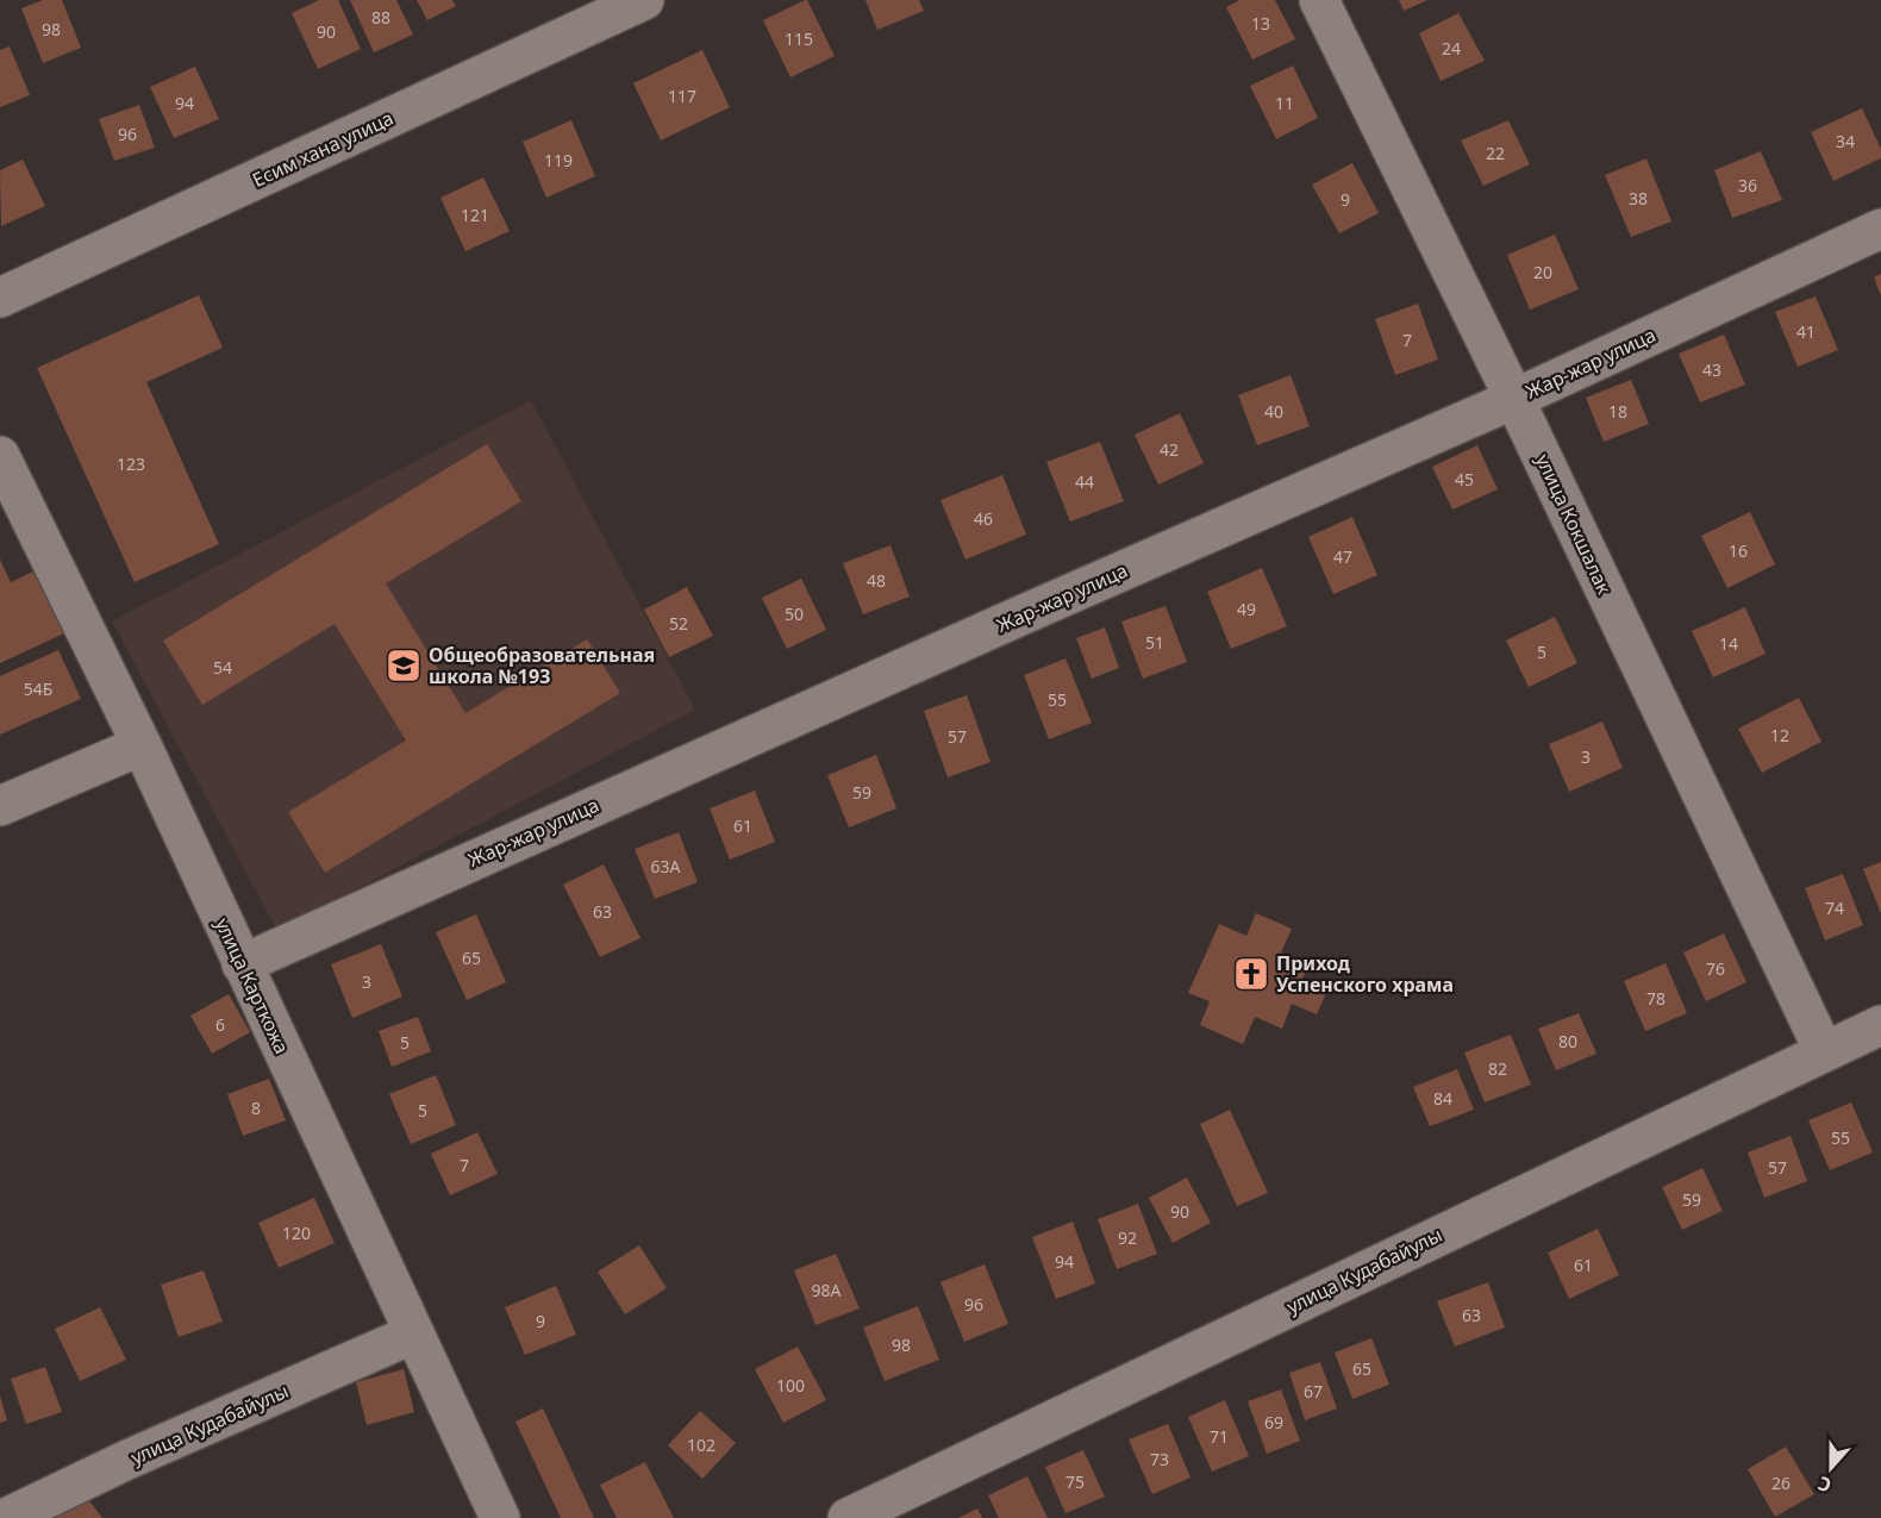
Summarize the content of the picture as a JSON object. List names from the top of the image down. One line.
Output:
{"streets":{"street":["Есим хана улица","Жар-жар улица","улица Кокшалак","улица Карткожа","улица Кудабайулы"]},"crossings":[["Жар-жар улица","улица Кокшалак"],["Жар-жар улица","улица Карткожа"],["улица Кокшалак","улица Кудабайулы"],["улица Карткожа","улица Кудабайулы"]],"places":{"school or university":["Общеобразовательная школа №193"],"church":["Приход Успенского храма"]},"house_numbers":["88","13","98","90","115","24","117","94","11","96","34","22","119","36","38","9","121","20","41","7","43","40","18","42","123","45","44","46","16","47","48","49","50","52","51","14","5","54","54Б","55","12","57","3","59","61","63А","74","63","65","76","3","78","6","80","5","82","84","8","5","55","7","57","59","90","120","92","94","61","98А","96","63","9","98","65","100","67","69","71","102","73","75","26"],"north":"bottom"}
